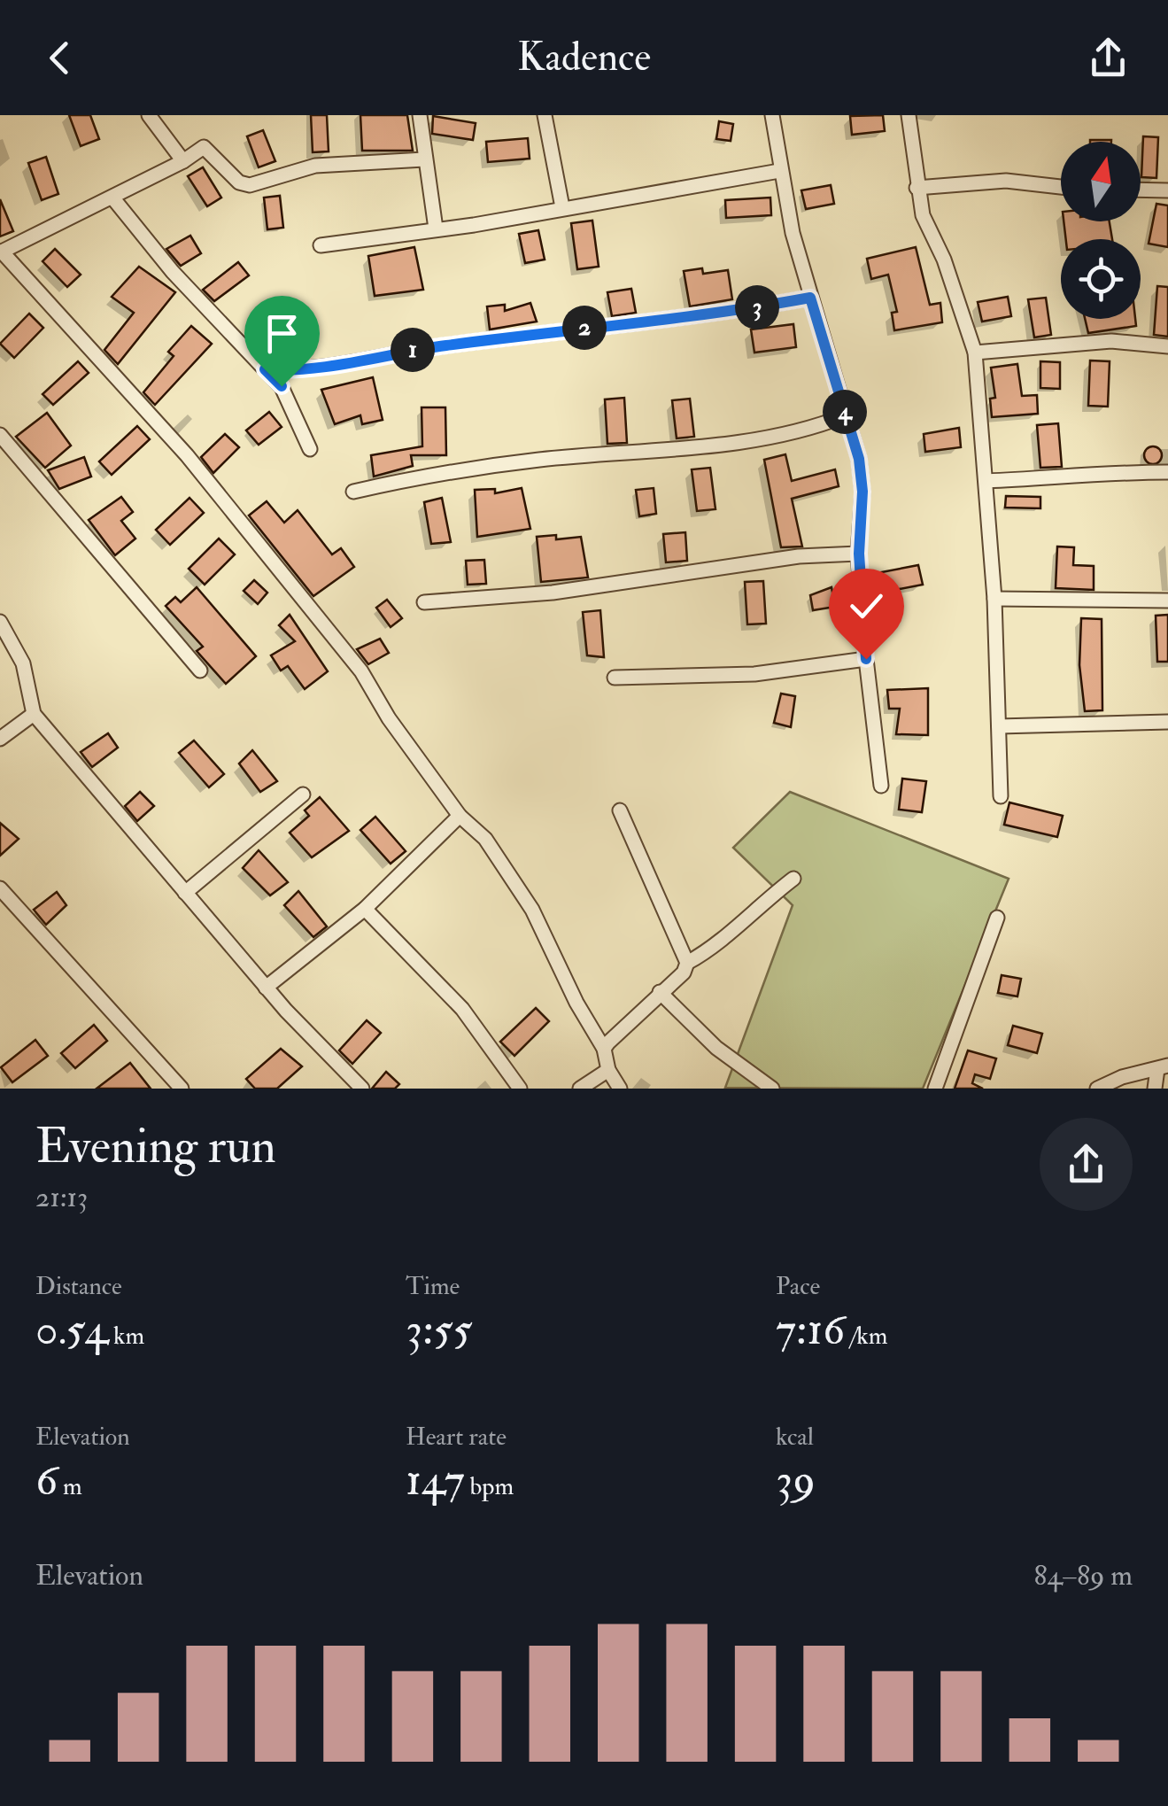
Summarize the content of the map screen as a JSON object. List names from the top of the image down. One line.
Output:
{"north":"top","page":{"header":"Kadence","pins":["3","2","1","4"],"heading":["Evening run","21:13"],"stats":[["Distance","0.54 km"],["Time","3:55"],["Pace","7:16 /km"],["Elevation","6 m"],["Heart rate","147 bpm"],["kcal","39"]],"chart":["Elevation","84–89 m"]}}
